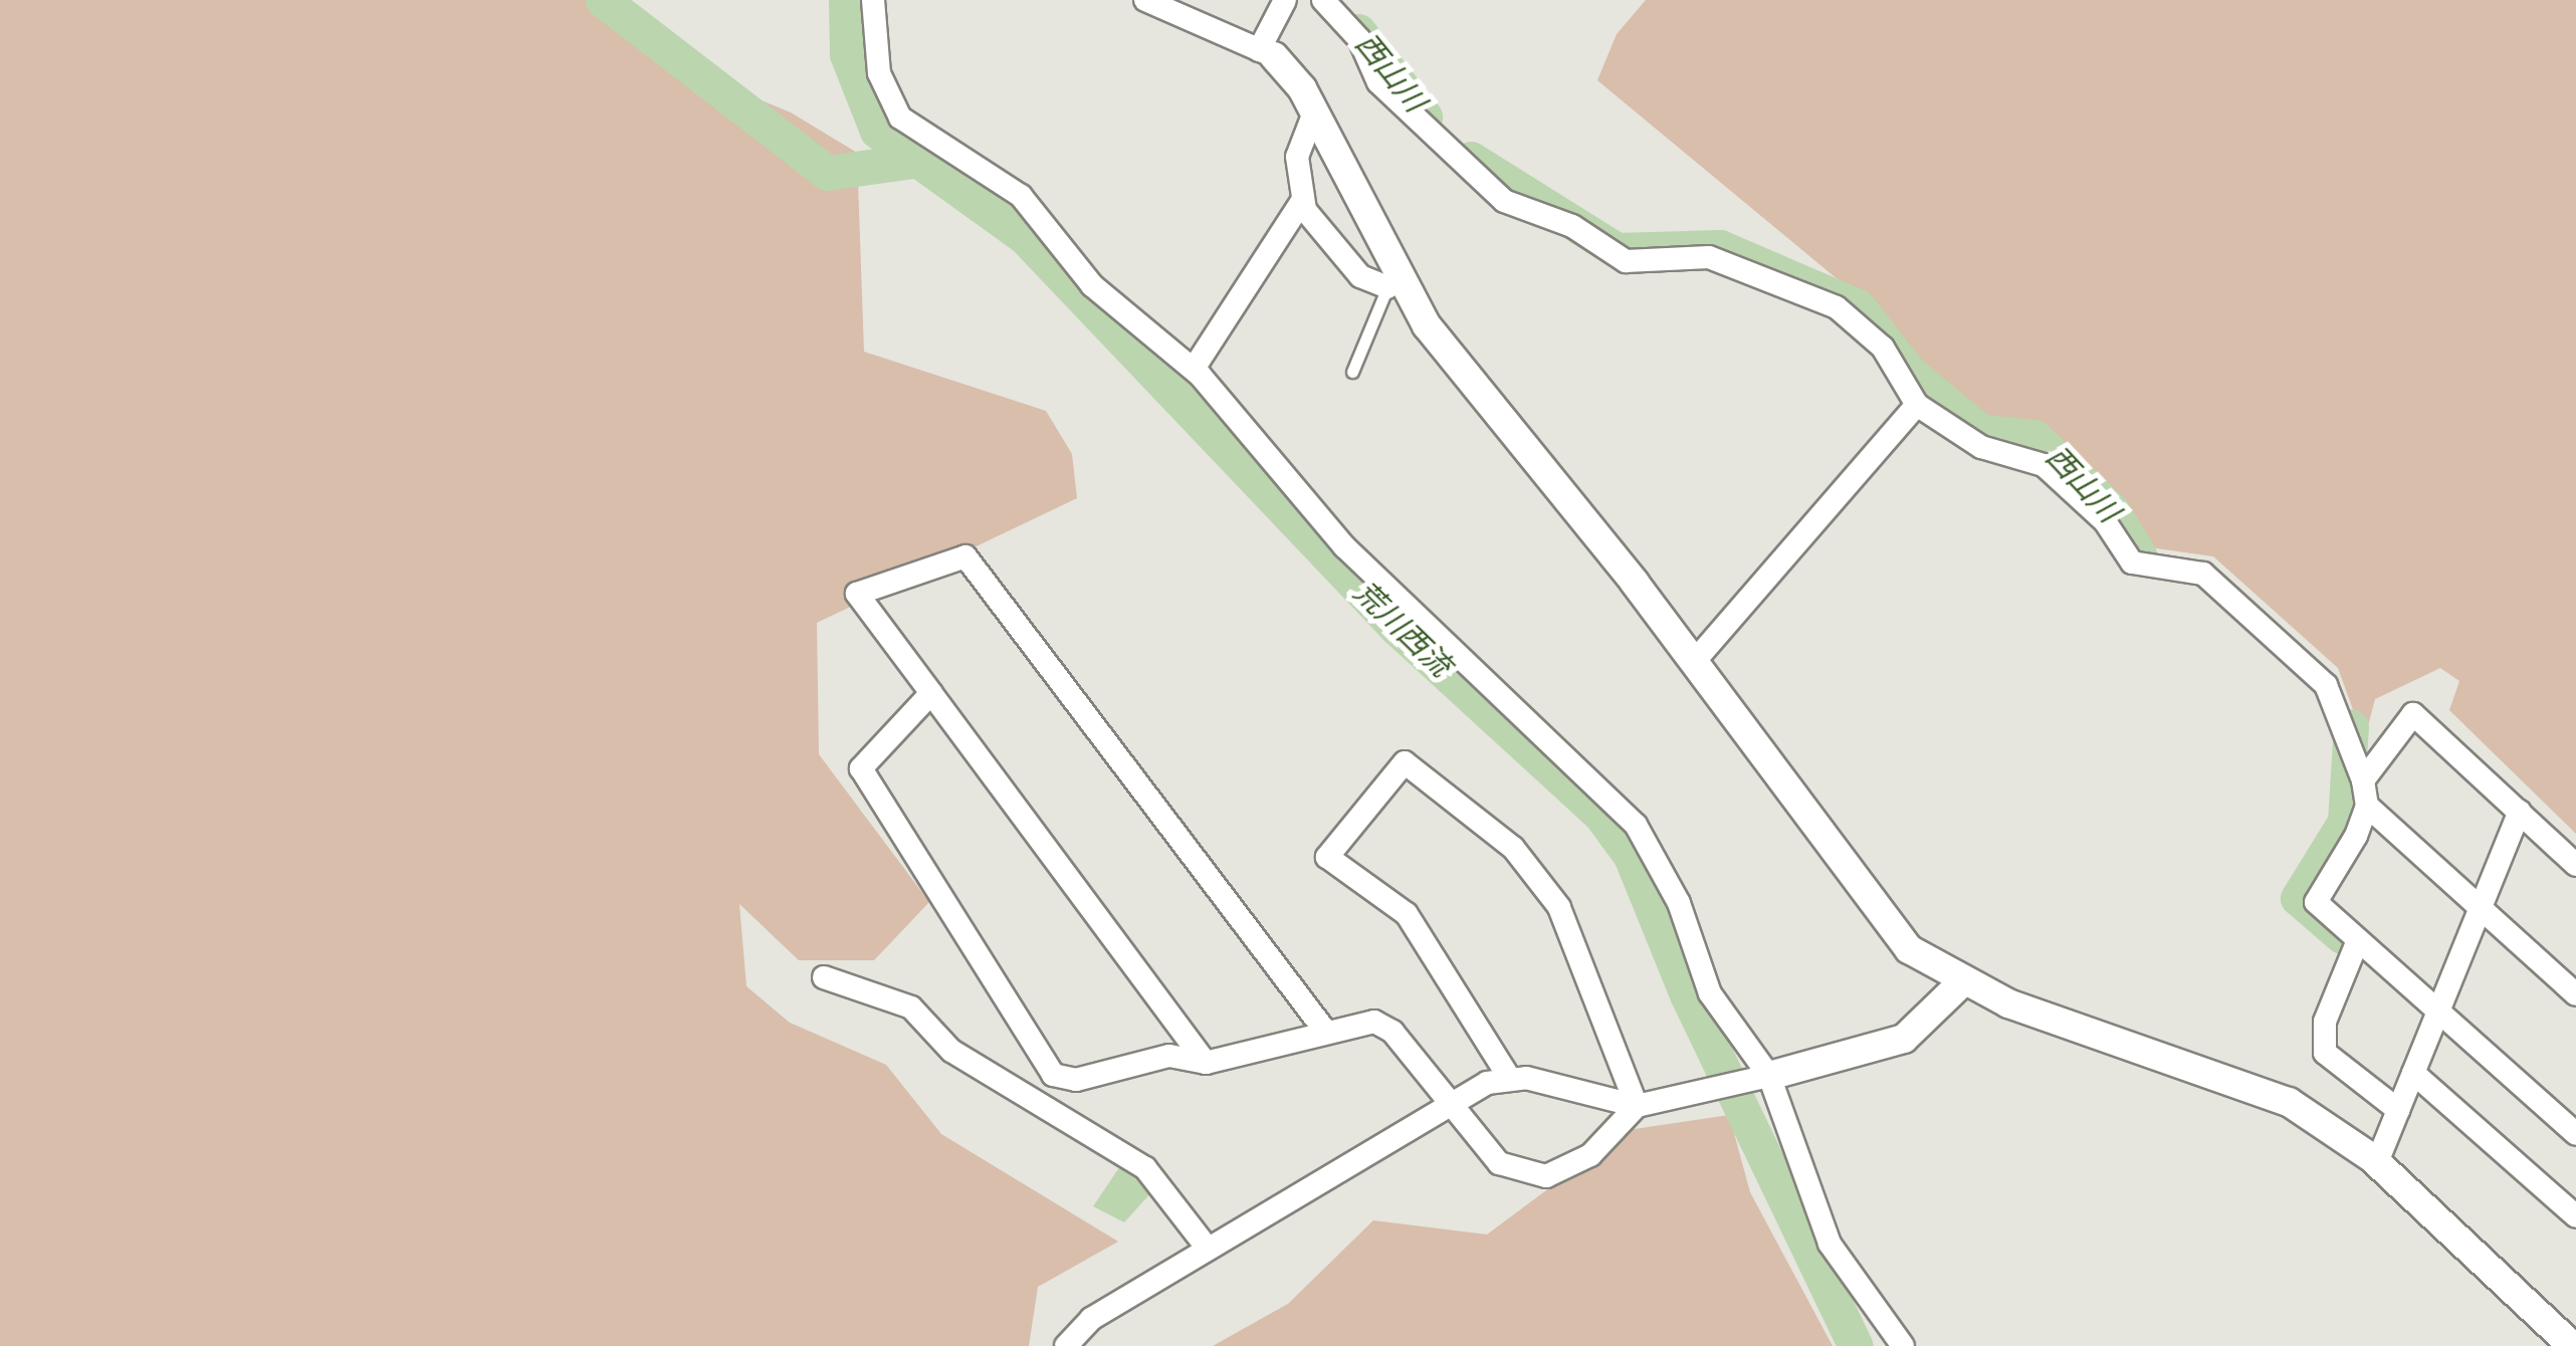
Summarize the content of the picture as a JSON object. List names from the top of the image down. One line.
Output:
{"water":["西山川","荒川西流"]}
